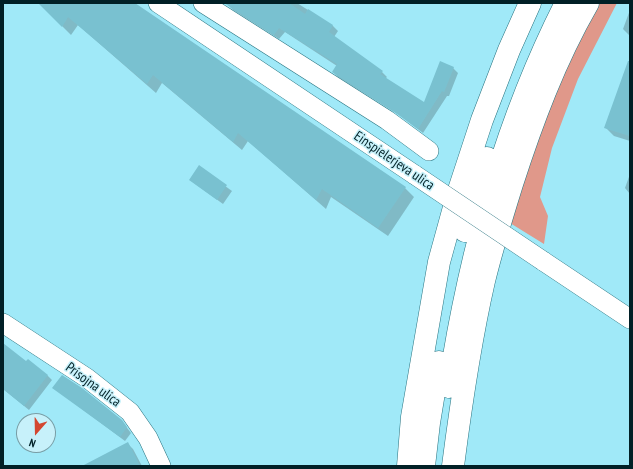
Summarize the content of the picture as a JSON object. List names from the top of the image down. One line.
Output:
{"streets":{"street":["Einspielerjeva ulica","Prisojna ulica"]},"north":"bottom"}
